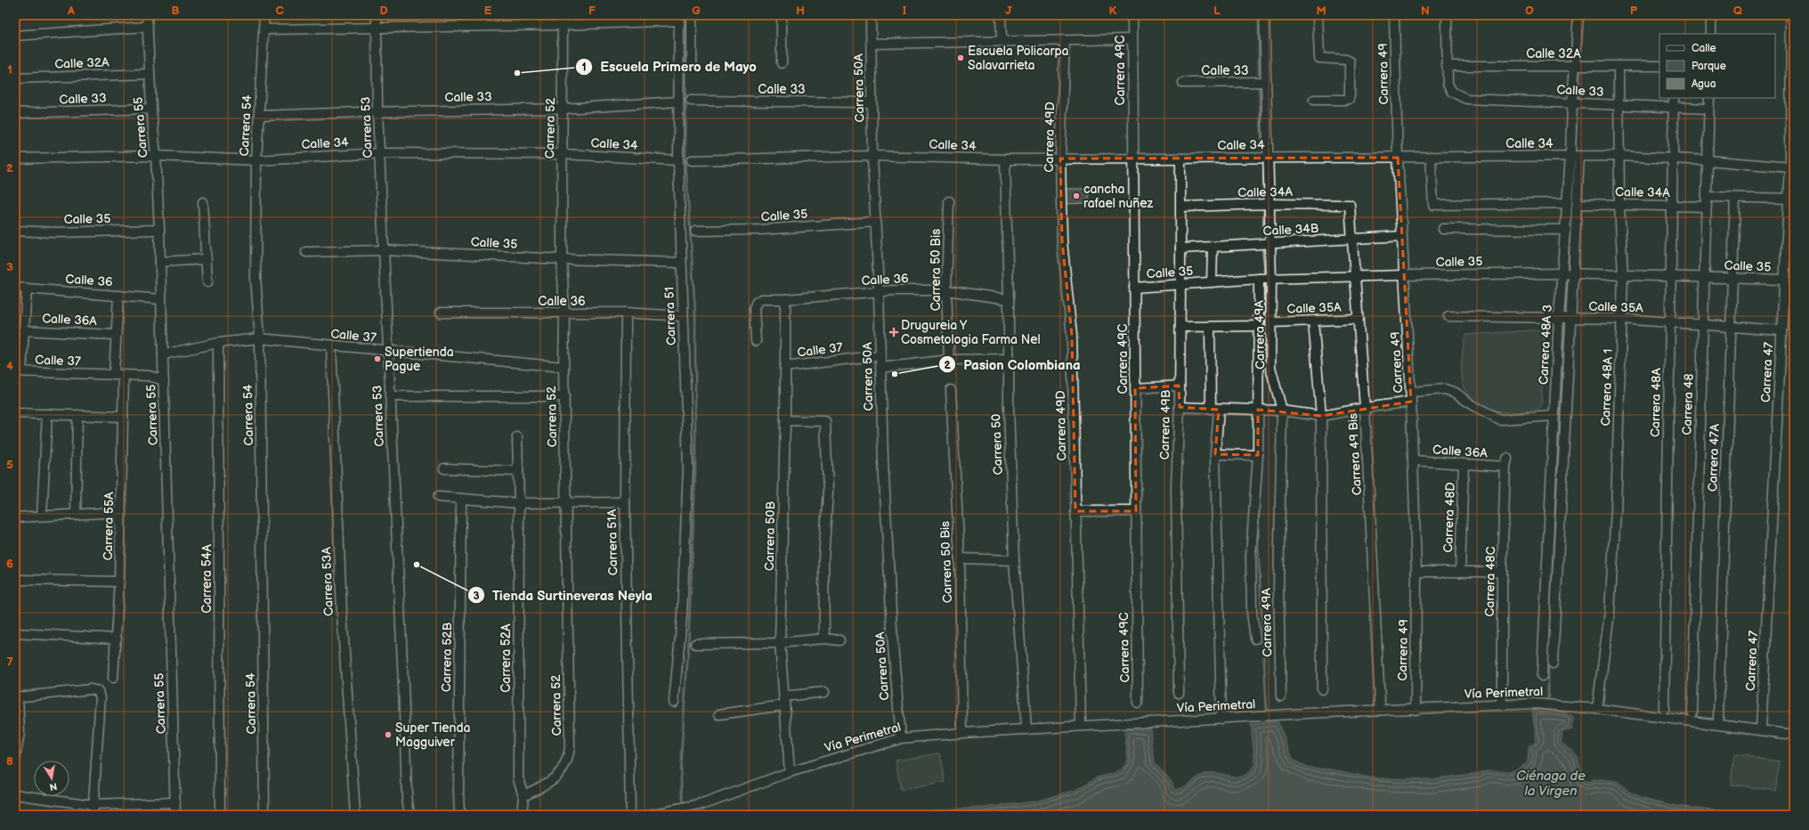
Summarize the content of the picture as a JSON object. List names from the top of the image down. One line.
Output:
{"streets":{"street":["Calle 32A","Carrera 49C","Calle 33","Carrera 49","Carrera 50A","Carrera 54","Carrera 55","Carrera 53","Carrera 52","Carrera 49D","Calle 34","Calle 34A","Calle 35","Calle 34B","Carrera 50 Bis","Calle 36","Calle 35A","Carrera 51","Calle 36A","Carrera 49A","Calle 37","Carrera 48A 3","Carrera 47","Carrera 48A 1","Carrera 48A","Carrera 48","Carrera 49B","Carrera 50","Carrera 49 Bis","Carrera 47A","Carrera 48D","Carrera 55A","Carrera 50B","Carrera 51A","Carrera 54A","Carrera 53A","Carrera 48C","Carrera 52B","Carrera 52A","Vía Perimetral"]},"crossings":[["Calle 32A","Calle 33"],["Calle 32A","Carrera 55"],["Calle 32A","Carrera 48A 3"],["Calle 32A","Carrera 48A 1"],["Carrera 49C","Calle 34"],["Carrera 49C","Calle 35"],["Calle 33","Carrera 50A"],["Calle 33","Carrera 54"],["Calle 33","Carrera 55"],["Calle 33","Carrera 53"],["Calle 33","Carrera 52"],["Calle 33","Carrera 51"],["Calle 33","Carrera 49A"],["Calle 33","Carrera 48A 3"],["Calle 33","Carrera 48A 1"],["Calle 33","Carrera 48A"],["Calle 33","Carrera 48"],["Carrera 49","Calle 34"],["Carrera 49","Calle 35"],["Carrera 49","Calle 34B"],["Carrera 49","Calle 36A"],["Carrera 49","Vía Perimetral"],["Carrera 50A","Calle 34"],["Carrera 50A","Calle 35"],["Carrera 50A","Calle 36"],["Carrera 50A","Calle 37"],["Carrera 50A","Vía Perimetral"],["Carrera 54","Calle 34"],["Carrera 54","Calle 37"],["Carrera 55","Calle 34"],["Carrera 55","Calle 35"],["Carrera 55","Calle 36"],["Carrera 55","Calle 37"],["Carrera 53","Calle 34"],["Carrera 53","Calle 35"],["Carrera 53","Calle 37"],["Carrera 52","Calle 34"],["Carrera 52","Calle 35"],["Carrera 52","Calle 36"],["Carrera 52","Calle 37"],["Carrera 52","Carrera 52A"],["Carrera 49D","Calle 34"],["Carrera 49D","Vía Perimetral"],["Calle 34","Carrera 51"],["Calle 34","Carrera 49A"],["Calle 34","Carrera 48A 3"],["Calle 34","Carrera 47"],["Calle 34","Carrera 48A 1"],["Calle 34","Carrera 48A"],["Calle 34","Carrera 48"],["Calle 34","Carrera 49B"],["Calle 34","Carrera 50"],["Calle 34A","Carrera 49A"],["Calle 34A","Carrera 48A 1"],["Calle 34A","Carrera 48A"],["Calle 34A","Carrera 48"],["Calle 34A","Carrera 49B"],["Calle 34A","Carrera 49 Bis"],["Calle 35","Carrera 51"],["Calle 35","Carrera 49A"],["Calle 35","Carrera 48A 3"],["Calle 35","Carrera 47"],["Calle 35","Carrera 48A 1"],["Calle 35","Carrera 48A"],["Calle 35","Carrera 48"],["Calle 35","Carrera 49B"],["Calle 35","Carrera 49 Bis"],["Calle 35","Carrera 47A"],["Calle 34B","Carrera 49A"],["Calle 34B","Carrera 49B"],["Calle 34B","Carrera 49 Bis"],["Carrera 50 Bis","Calle 36"],["Carrera 50 Bis","Vía Perimetral"],["Calle 36","Carrera 51"],["Calle 36","Carrera 50"],["Calle 36","Carrera 50B"],["Calle 36","Carrera 51A"],["Calle 35A","Carrera 49A"],["Calle 35A","Carrera 48A 3"],["Calle 35A","Carrera 47"],["Calle 35A","Carrera 48A 1"],["Calle 35A","Carrera 48A"],["Calle 35A","Carrera 48"],["Calle 35A","Carrera 49 Bis"],["Calle 35A","Carrera 47A"],["Calle 36A","Carrera 48D"],["Calle 36A","Carrera 48C"],["Calle 37","Carrera 55A"],["Calle 37","Carrera 50B"],["Calle 37","Carrera 54A"],["Calle 37","Carrera 53A"],["Carrera 47","Vía Perimetral"],["Carrera 48A 1","Vía Perimetral"],["Carrera 50","Vía Perimetral"],["Carrera 50B","Vía Perimetral"],["Carrera 48C","Vía Perimetral"]],"water":["Ciénaga de la Virgen"],"places":{"other":["Escuela Policarpa Salavarrieta","Escuela Primero de Mayo","cancha rafael nuñez","Supertienda Pague","Pasion Colombiana","Tienda Surtineveras Neyla","Super Tienda Magguiver"],"health":["Drugureia Y Cosmetologia Farma Nel"]},"legend":["Calle","Parque","Agua"],"north":"bottom","grid":{"columns":["A","B","C","D","E","F","G","H","I","J","K","L","M","N","O","P","Q"],"rows":["1","2","3","4","5","6","7","8"]}}
